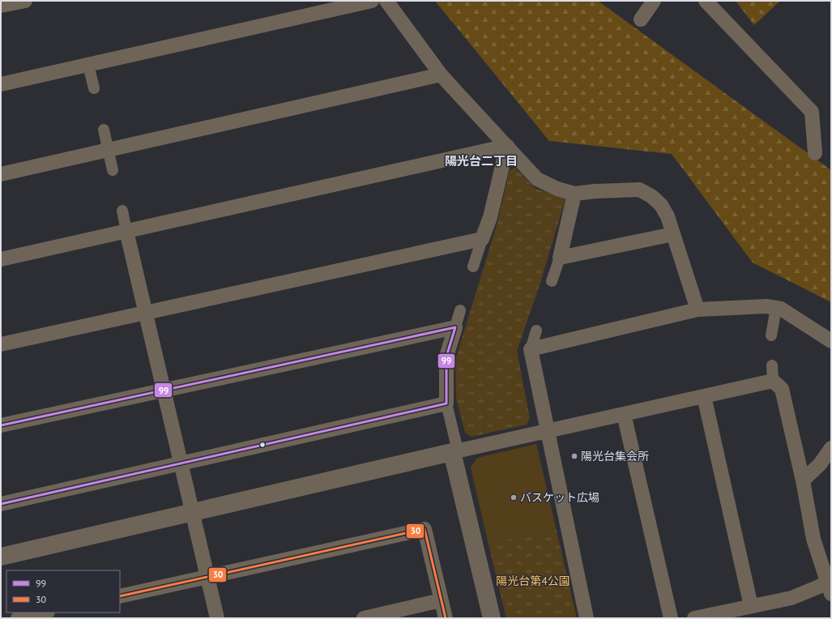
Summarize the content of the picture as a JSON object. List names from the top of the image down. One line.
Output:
{"districts":["陽光台二丁目"],"parks":["陽光台第4公園"],"places":["陽光台集会所","バスケット広場"],"lines":["transit line 99","transit line 30"],"legend":["99","30"]}
